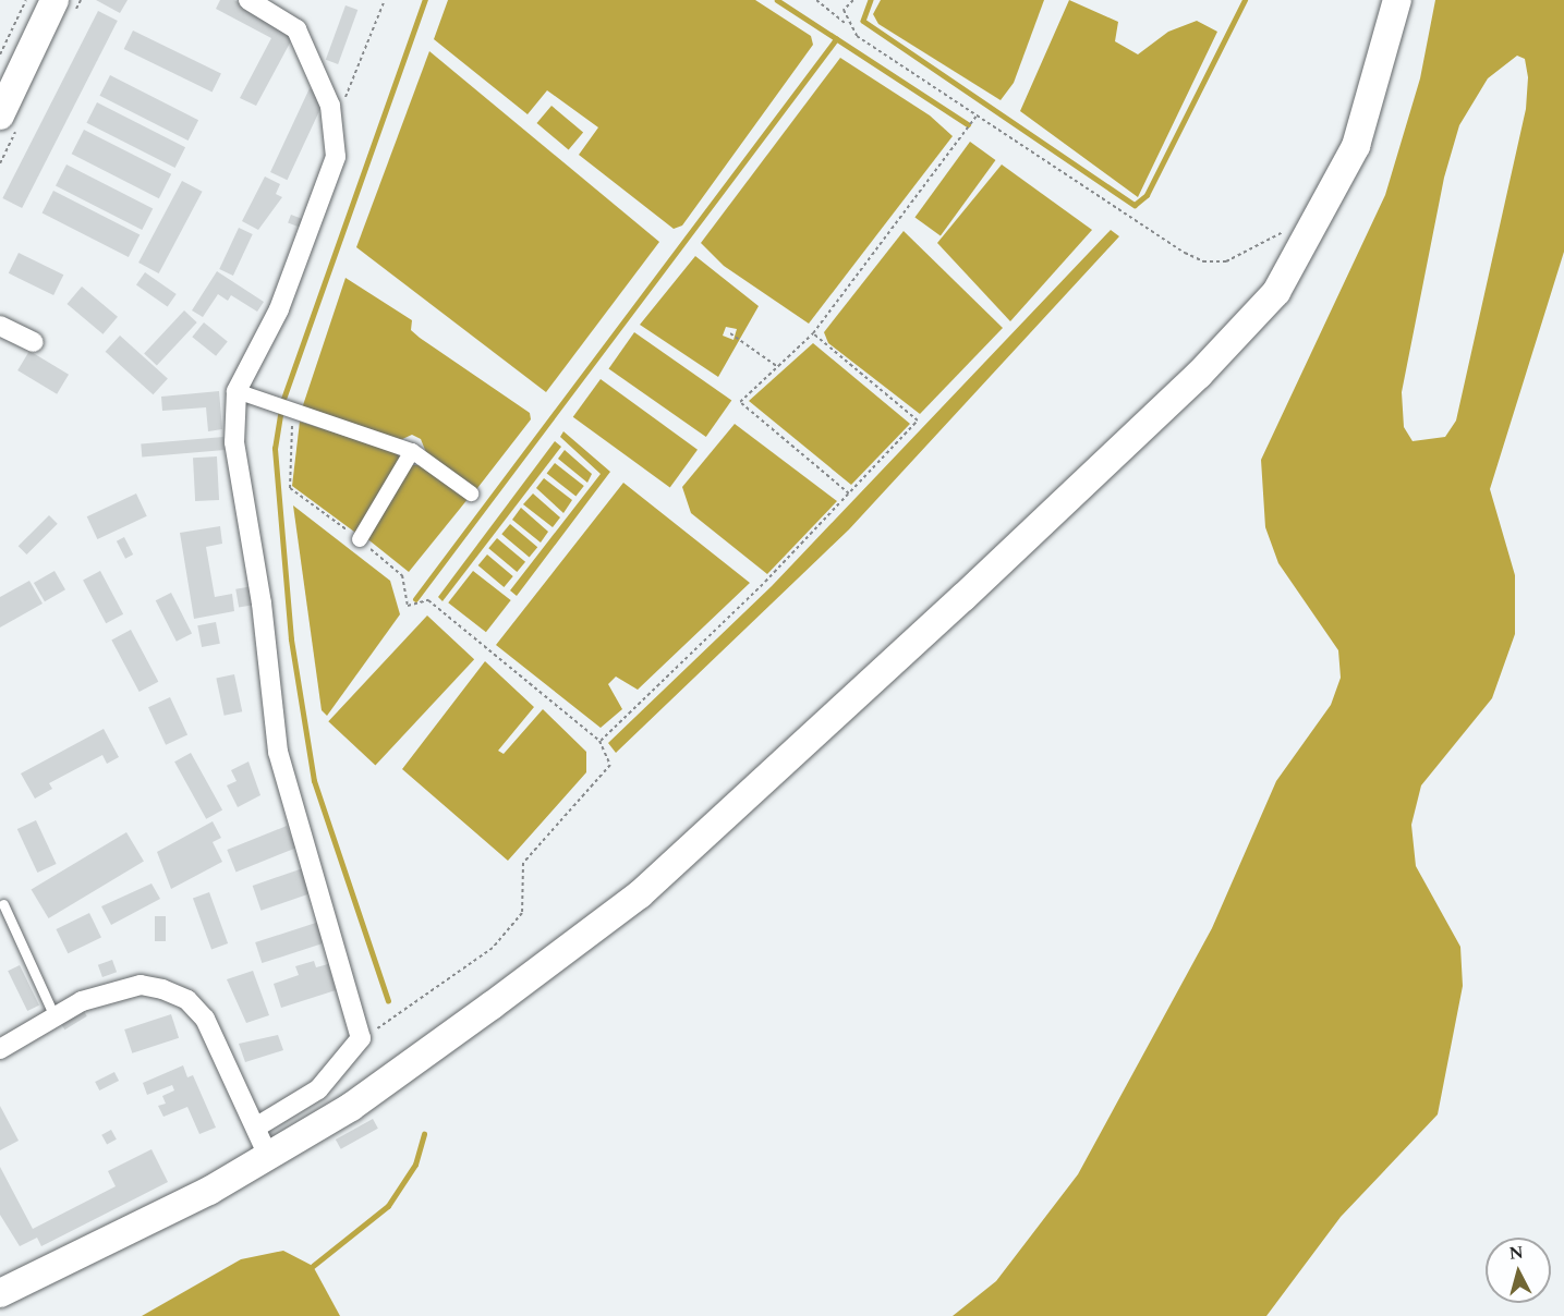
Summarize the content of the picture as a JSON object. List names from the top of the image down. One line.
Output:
{"north":"top"}
